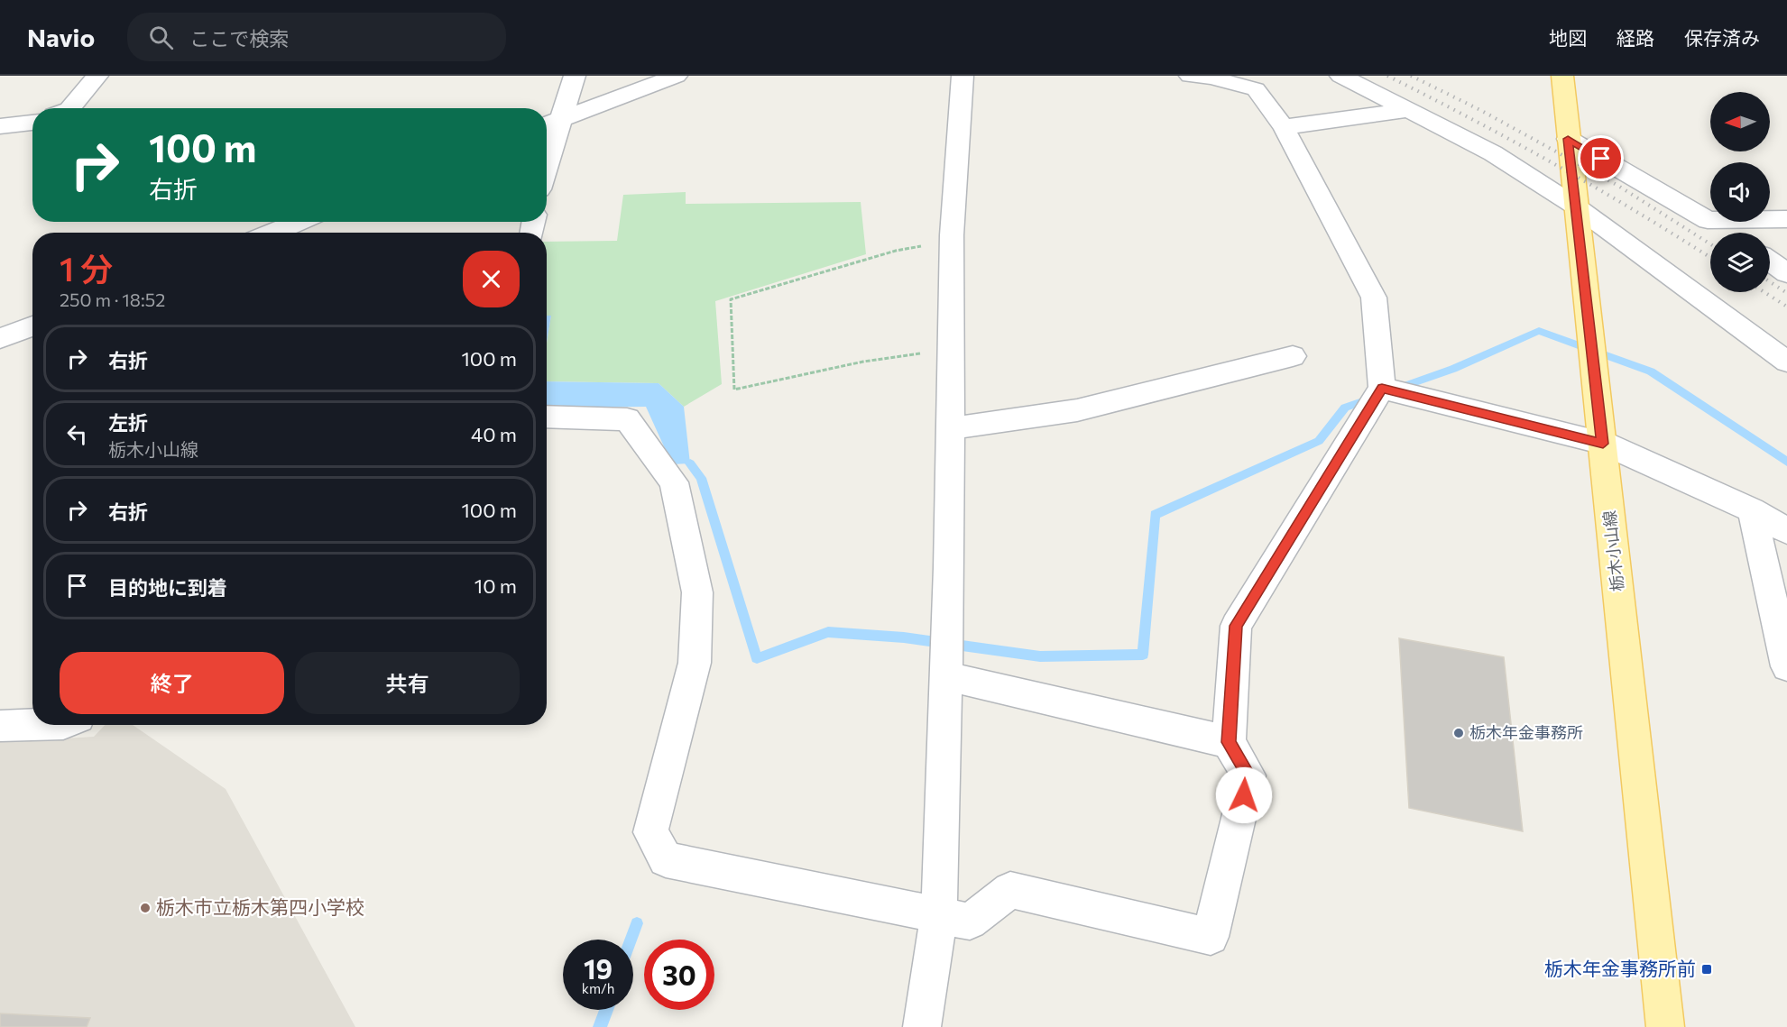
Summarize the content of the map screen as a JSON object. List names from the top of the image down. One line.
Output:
{"streets":{"main road":["栃木小山線"]},"places":{"other":["栃木年金事務所","栃木市立栃木第四小学校"],"transit":["栃木年金事務所前"]},"north":"left","page":{"header":"Navio","search":"ここで検索","nav":["地図","経路","保存済み"],"turn":["100 m","右折"],"heading":["1 分","250 m · 18:52"],"list":[{"name":"右折","value":"100 m"},{"name":"左折","note":"栃木小山線","value":"40 m"},{"name":"右折","value":"100 m"},{"name":"目的地に到着","value":"10 m"}],"buttons":["終了","共有"],"speed":"19 km/h","limit":"30"}}
